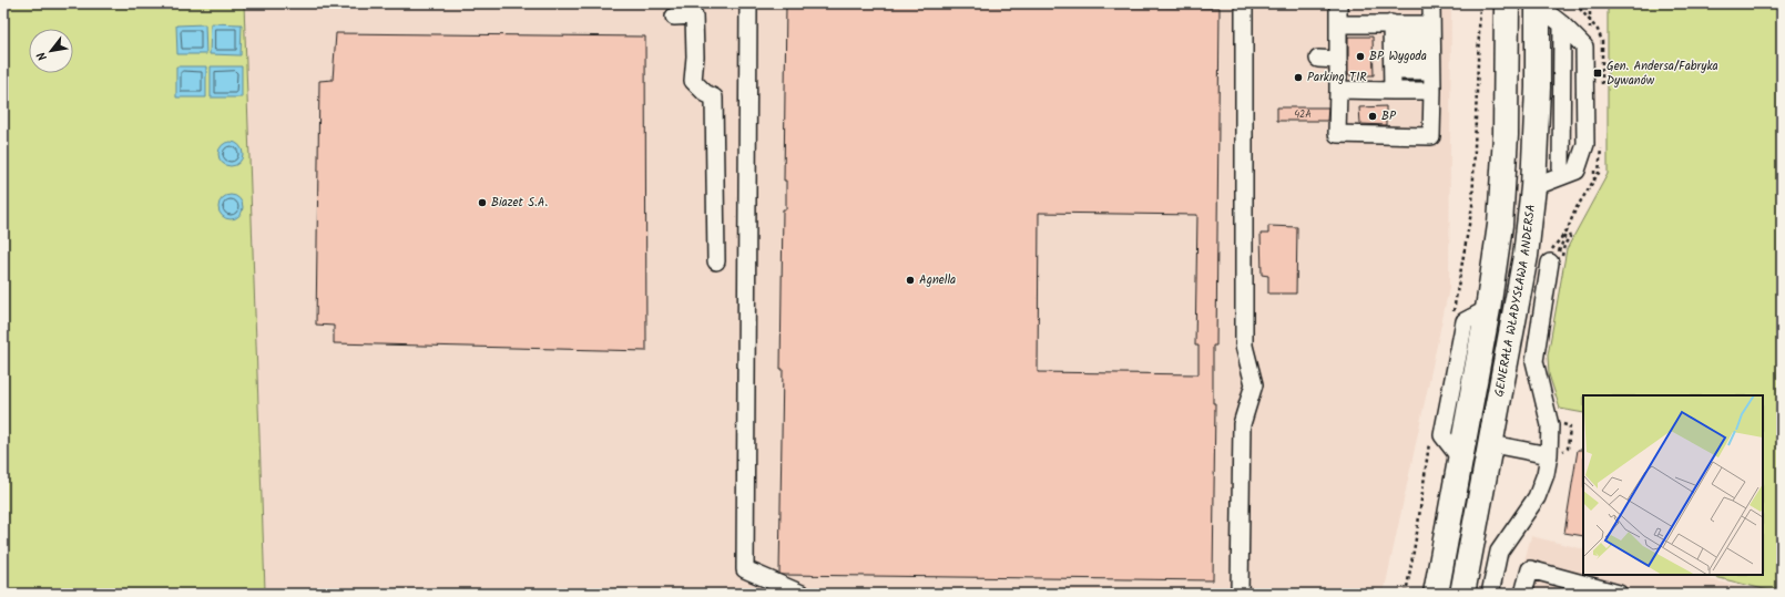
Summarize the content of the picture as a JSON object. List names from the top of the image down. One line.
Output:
{"streets":{"highway":["GENERAŁA WŁADYSŁAWA ANDERSA"]},"places":{"other":["BP Wygoda","Parking TIR","BP","Biazet S.A.","Agnella"],"transit":["Gen. Andersa/Fabryka Dywanów"]},"house_numbers":["42A"],"north":"bottom left"}
